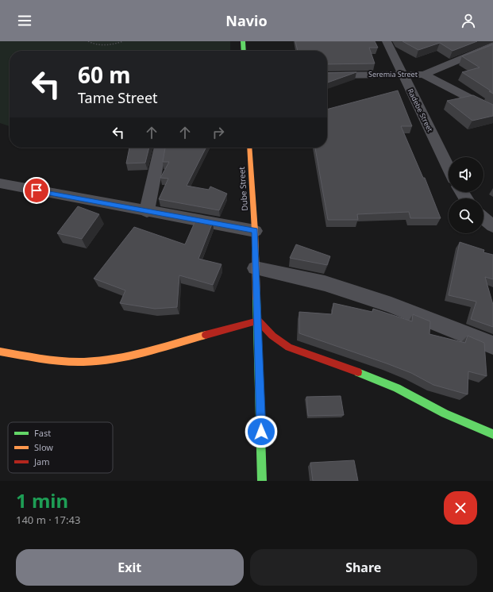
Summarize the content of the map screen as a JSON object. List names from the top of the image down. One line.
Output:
{"streets":{"street":["Seremia Street","Radebe Street","Dube Street"]},"crossings":[["Seremia Street","Radebe Street"]],"legend":["Fast","Slow","Jam"],"page":{"header":"Navio","turn":["60 m","Tame Street"],"heading":["1 min","140 m · 17:43"],"buttons":["Exit","Share"]}}
